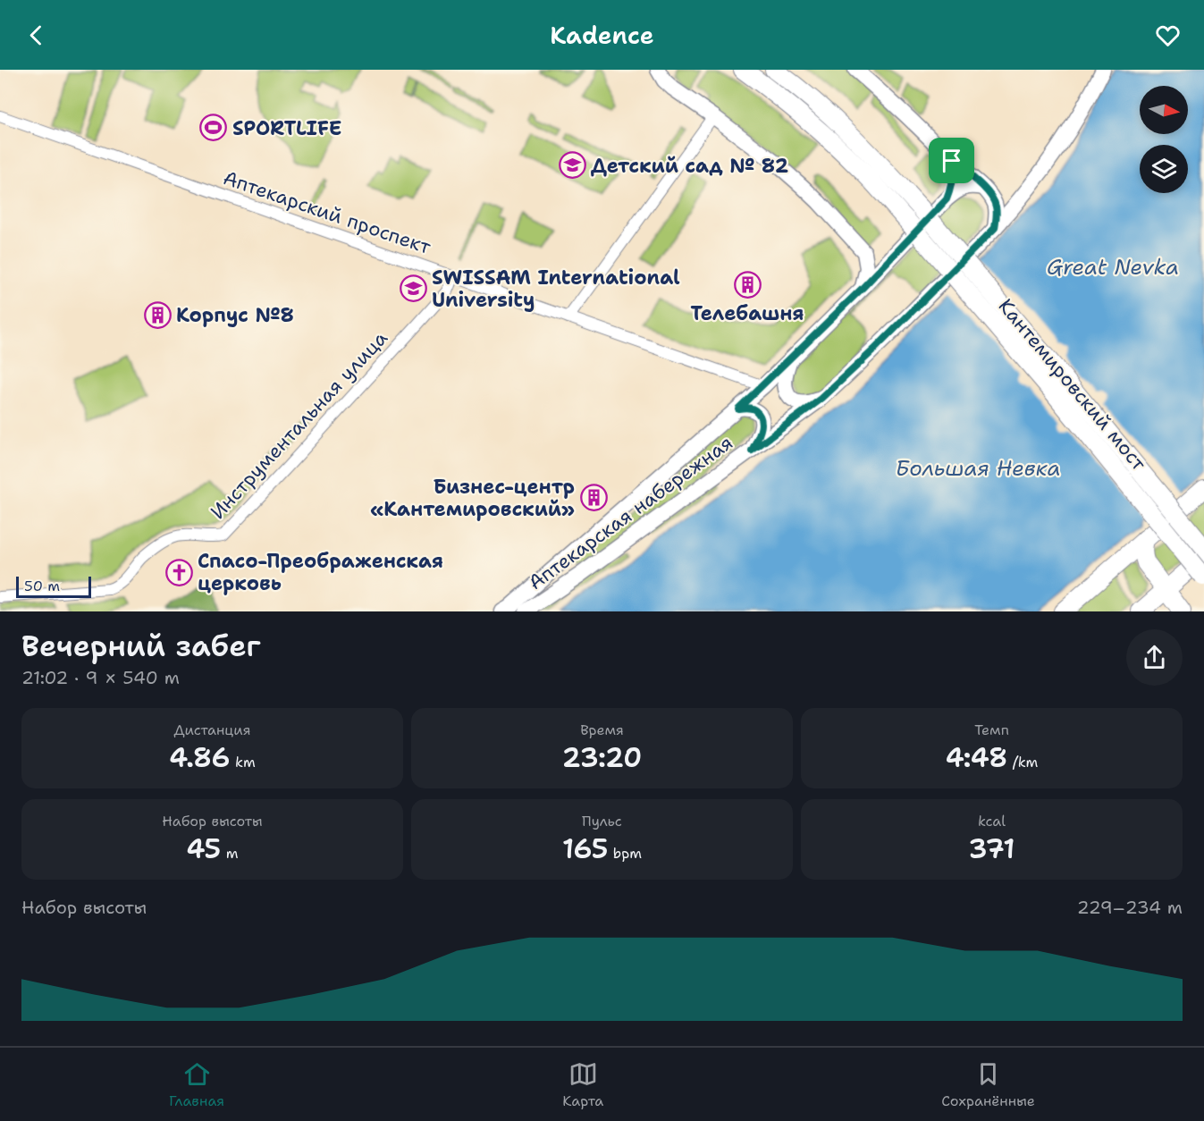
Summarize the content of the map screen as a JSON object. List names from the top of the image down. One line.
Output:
{"streets":{"main road":["Кантемировский мост"],"street":["Аптекарский проспект","Инструментальная улица","Аптекарская набережная"]},"crossings":[["Аптекарский проспект","Инструментальная улица"],["Аптекарский проспект","Аптекарская набережная"]],"water":["Great Nevka","Большая Невка"],"places":{"sports":["SPORTLIFE"],"school or university":["Детский сад № 82","SWISSAM International University"],"building":["Телебашня","Корпус №8","Бизнес-центр «Кантемировский»"],"church":["Спасо-Преображенская церковь"]},"scale_bar":"50 m","north":"right","page":{"header":"Kadence","scale":"50 m","heading":["Вечерний забег","21:02 · 9 × 540 m"],"stats":[["Дистанция","4.86 km"],["Время","23:20"],["Темп","4:48 /km"],["Набор высоты","45 m"],["Пульс","165 bpm"],["kcal","371"]],"chart":["Набор высоты","229–234 m"],"tabs":["Главная","Карта","Сохранённые"]}}
